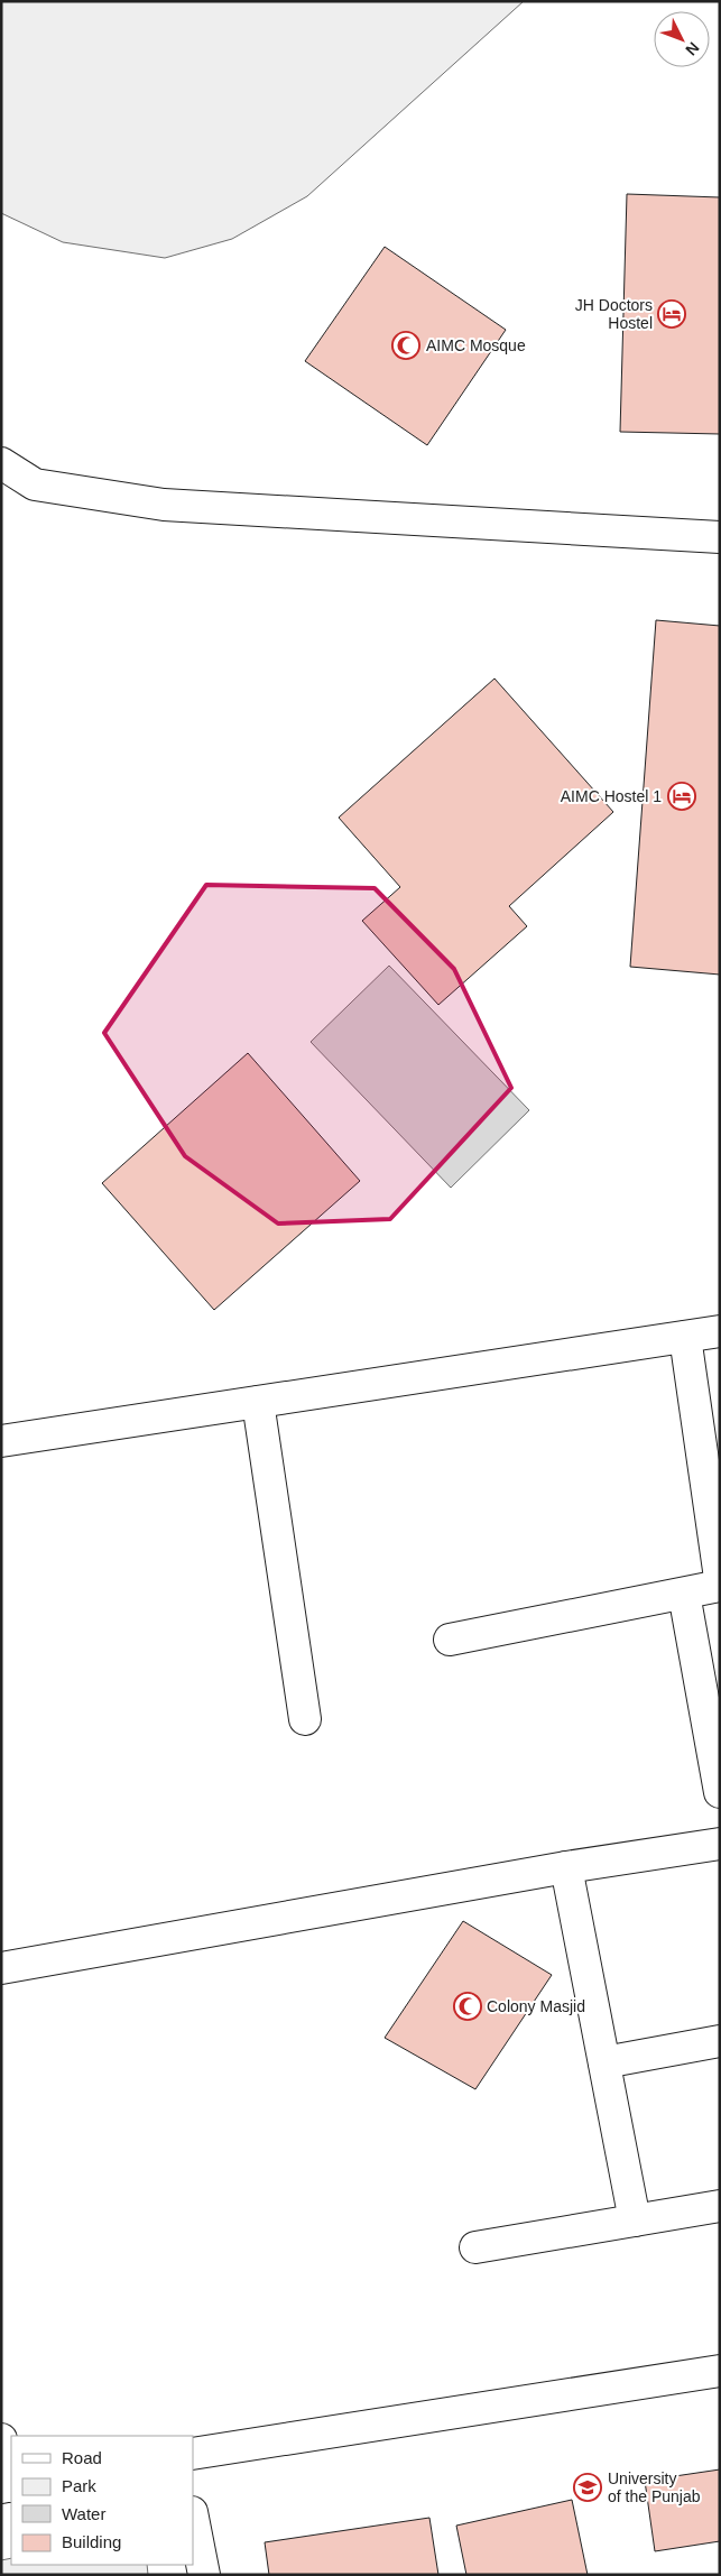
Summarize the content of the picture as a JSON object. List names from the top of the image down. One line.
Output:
{"places":{"hotel":["JH Doctors Hostel","AIMC Hostel 1"],"mosque":["AIMC Mosque","Colony Masjid"],"school or university":["University of the Punjab"]},"legend":["Road","Park","Water","Building"],"north":"bottom right"}
